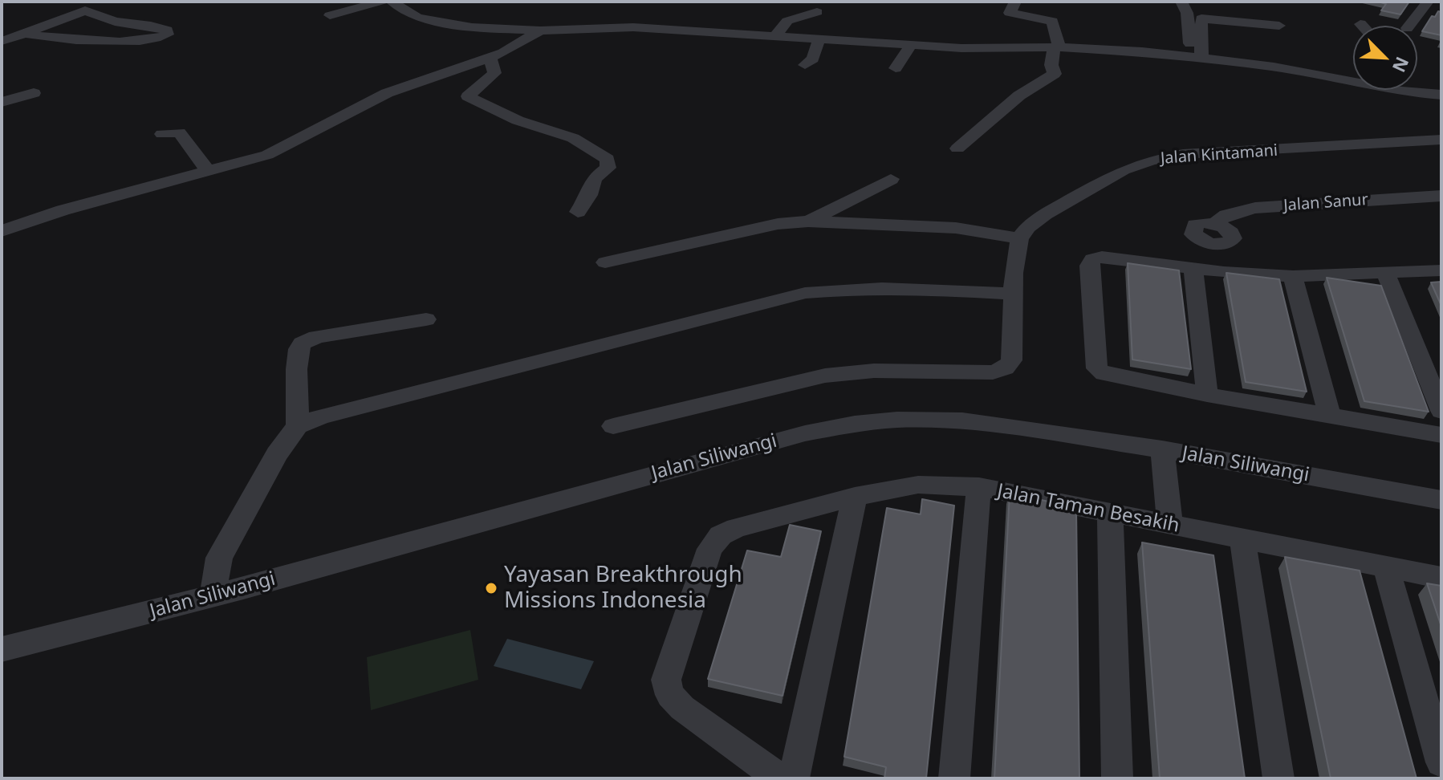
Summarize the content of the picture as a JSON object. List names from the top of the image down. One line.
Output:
{"streets":{"street":["Jalan Kintamani","Jalan Sanur","Jalan Siliwangi","Jalan Taman Besakih"]},"places":["Yayasan Breakthrough Missions Indonesia"],"north":"bottom right"}
